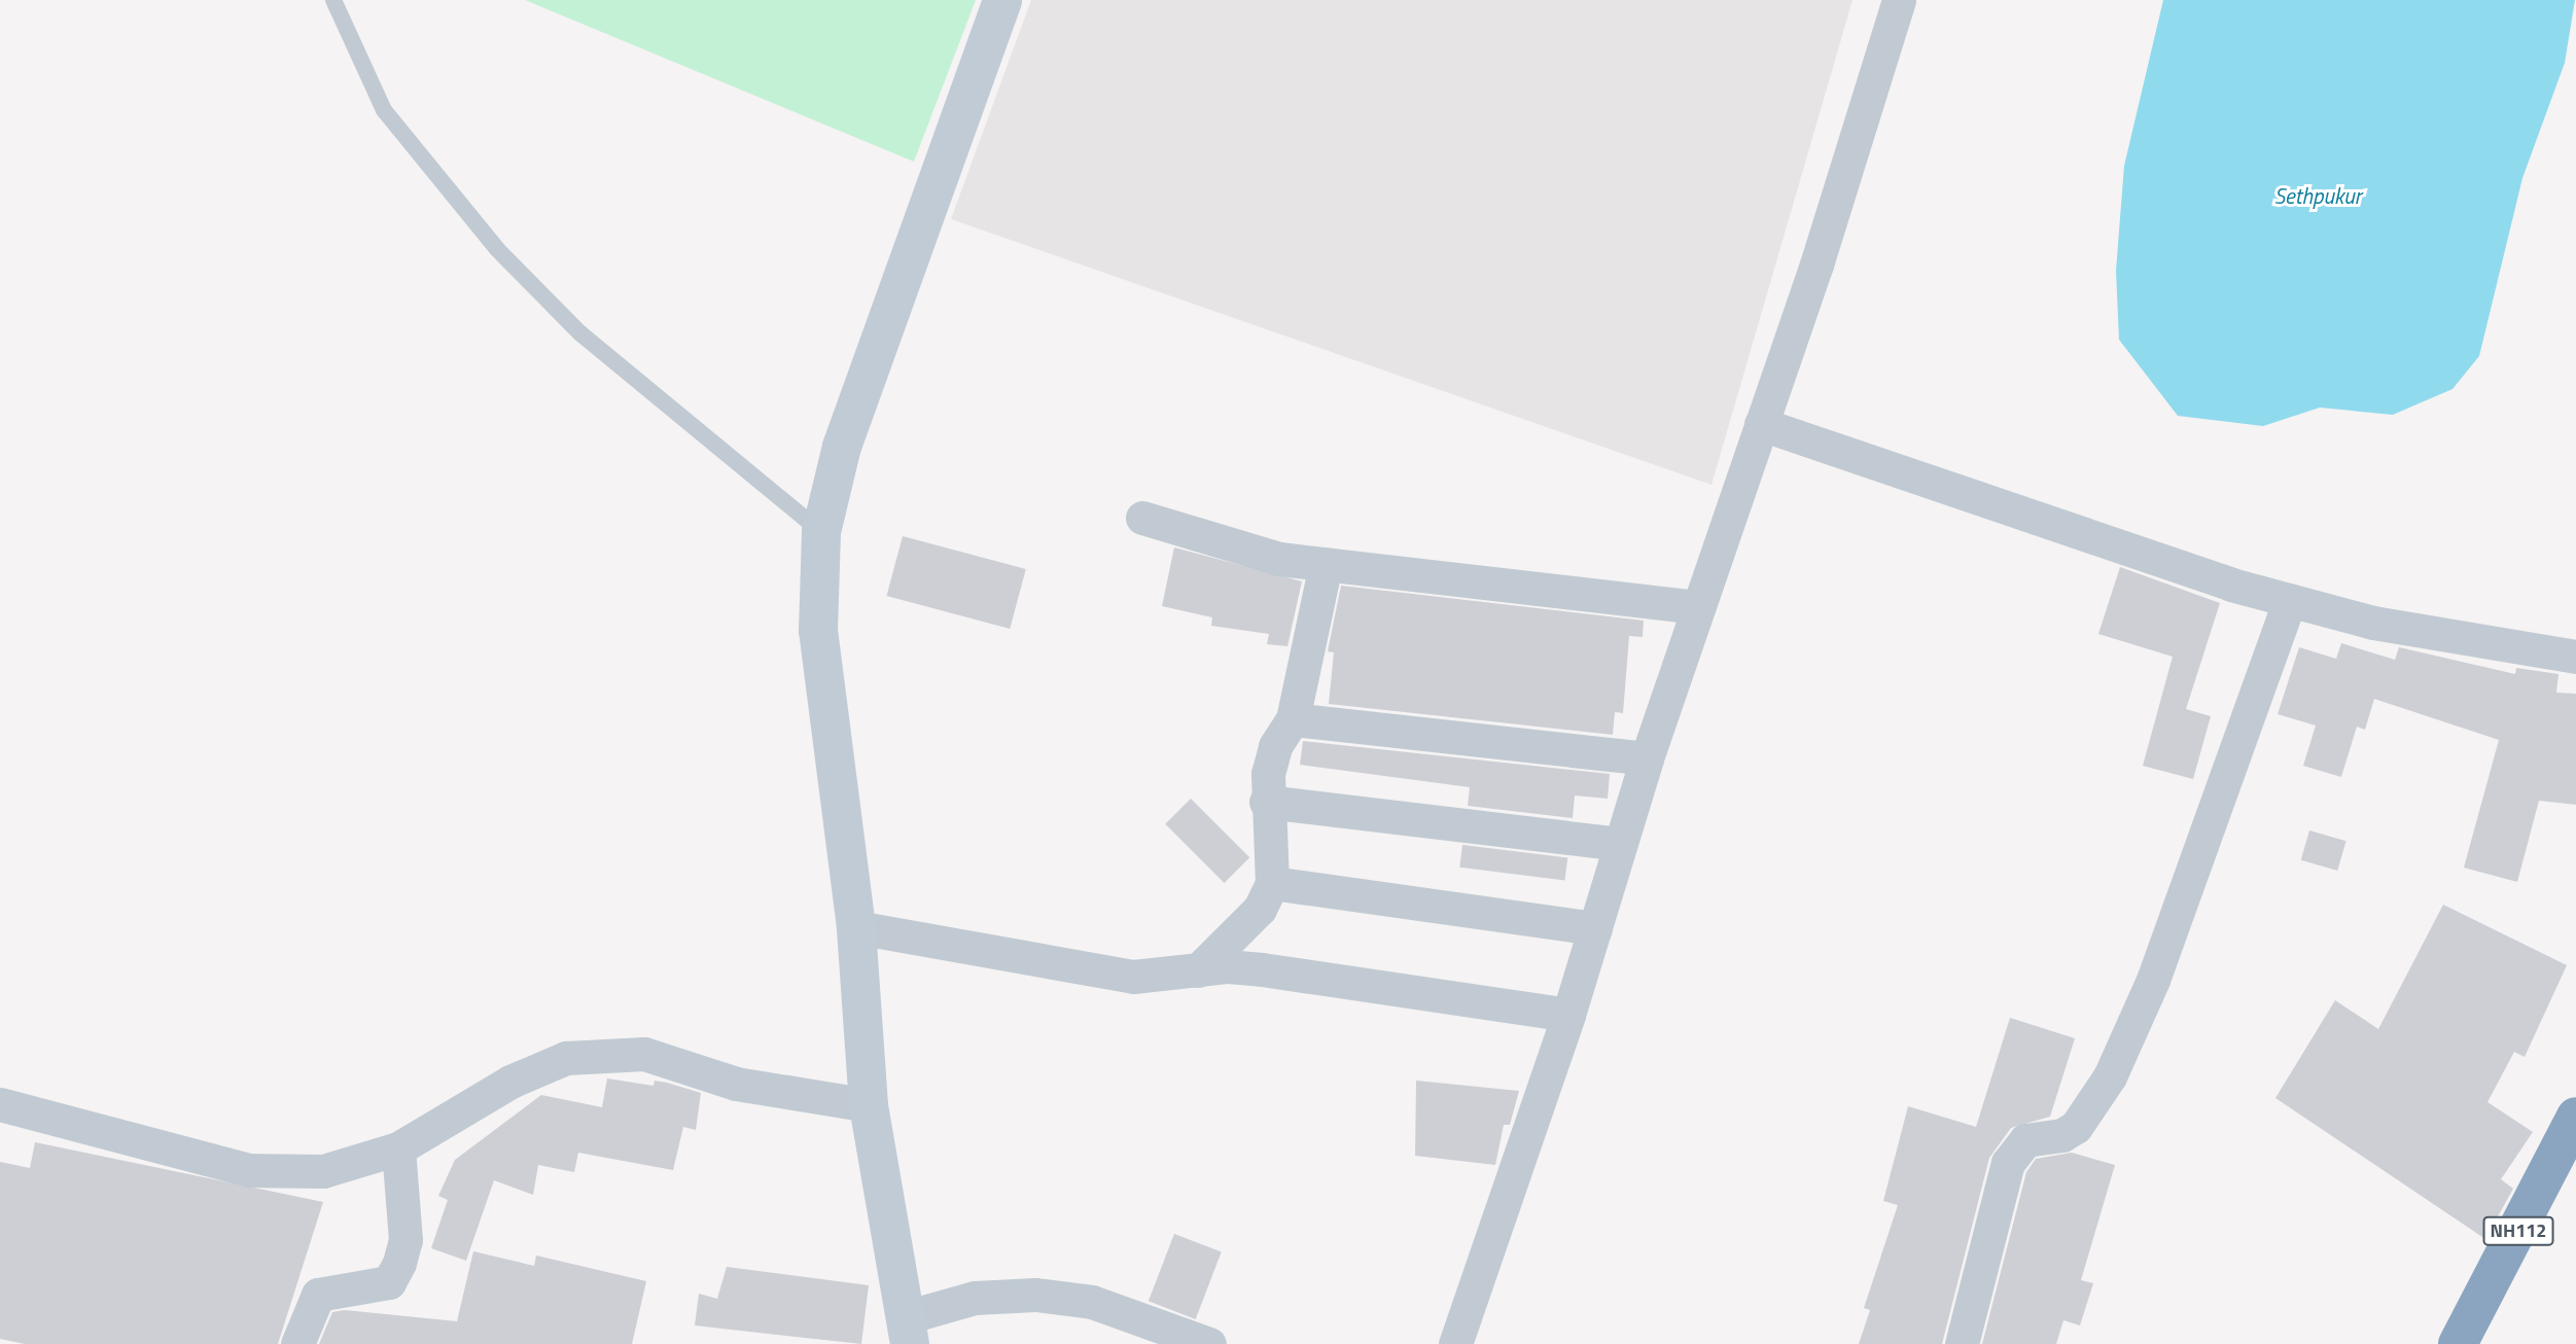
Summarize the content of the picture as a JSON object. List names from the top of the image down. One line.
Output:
{"streets":{"highway":["NH112"]},"water":["Sethpukur"]}
